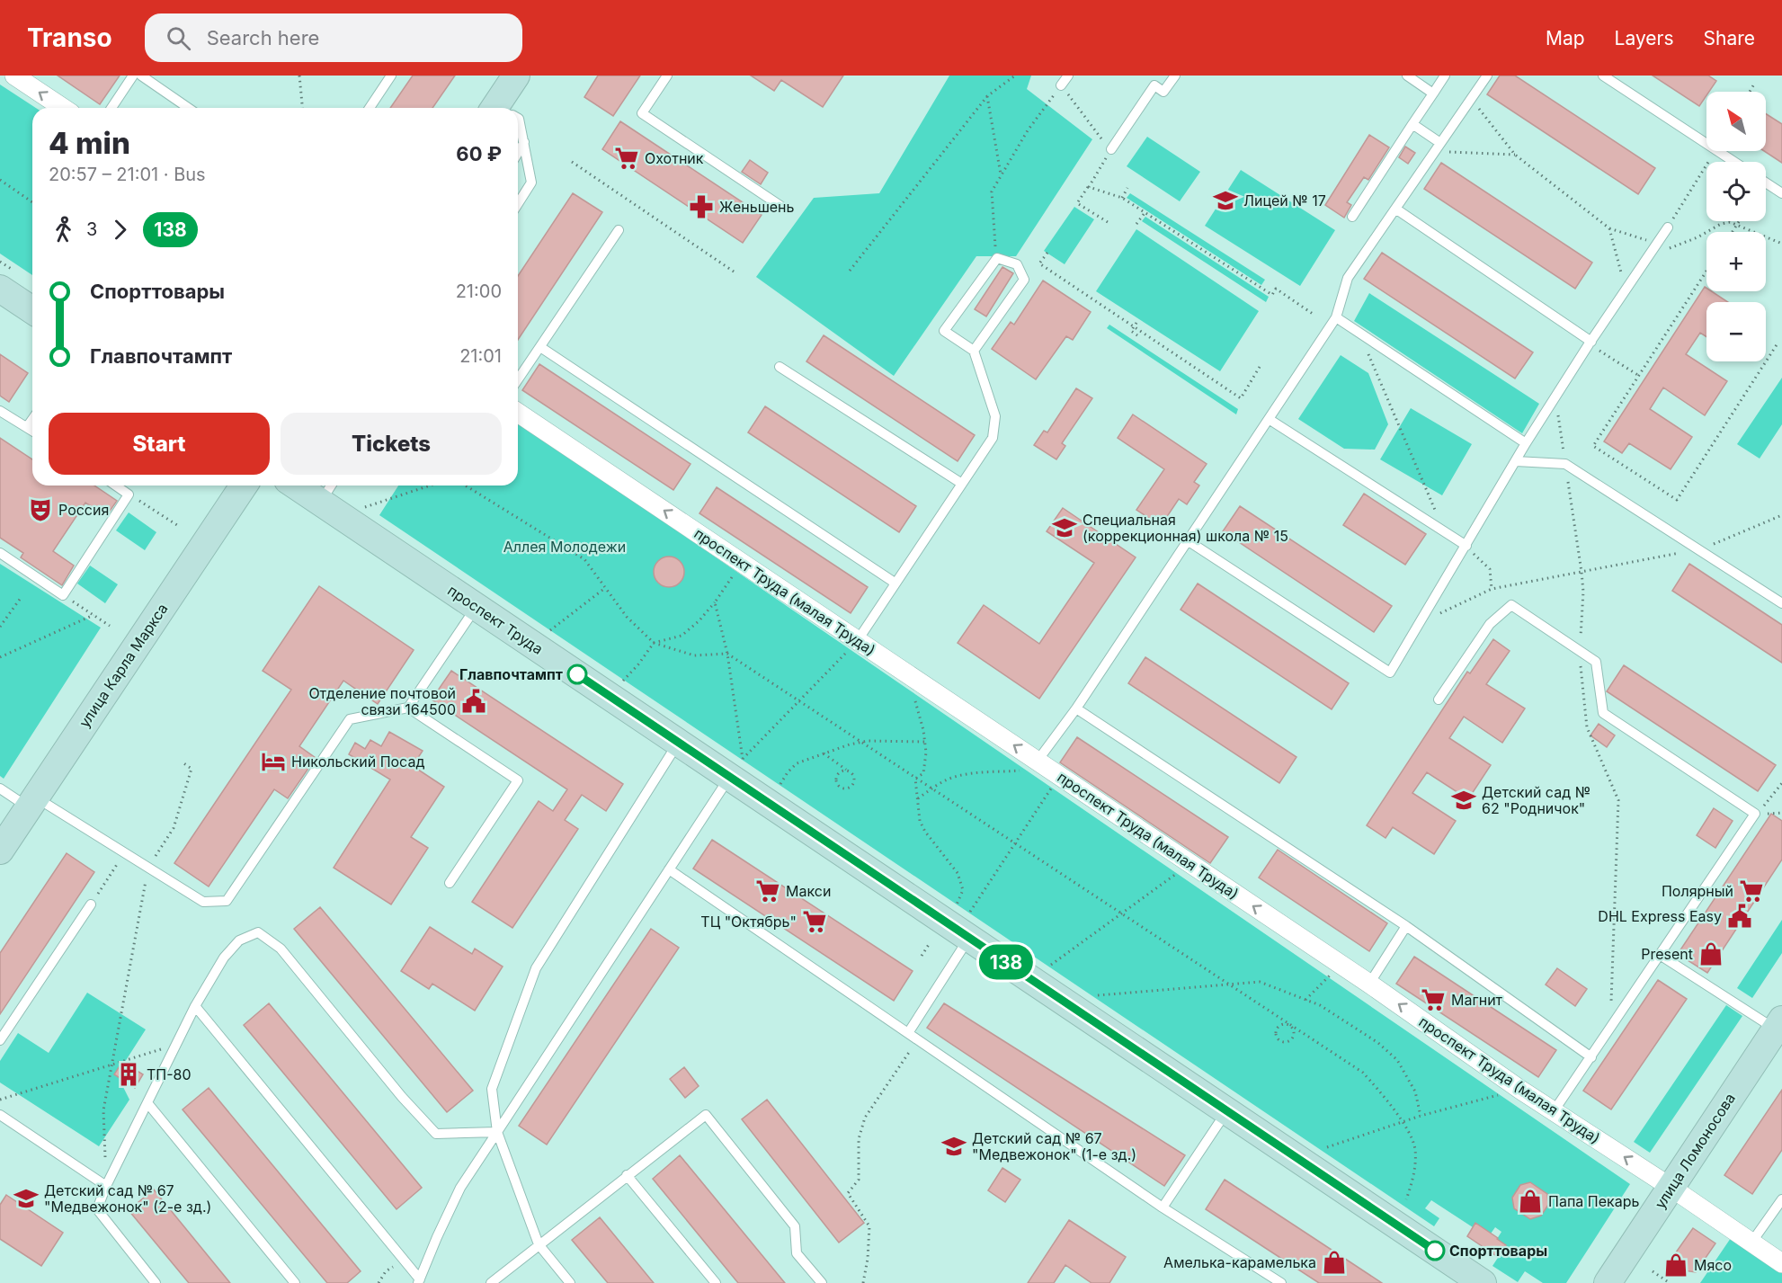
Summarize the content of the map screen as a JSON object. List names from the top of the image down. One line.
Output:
{"streets":{"street":["проспект Труда (малая Труда)","проспект Труда","улица Карла Маркса","улица Ломоносова"]},"crossings":[["проспект Труда (малая Труда)","улица Ломоносова"]],"one_way":["проспект Труда (малая Труда)"],"parks":["Аллея Молодежи"],"places":{"supermarket":["Охотник","Макси","Полярный","ТЦ \"Октябрь\"","Магнит"],"school or university":["Лицей № 17","Специальная (коррекционная) школа № 15","Детский сад № 62 \"Родничок\"","Детский сад № 67 \"Медвежонок\" (1-е зд.)","Детский сад № 67 \"Медвежонок\" (2-е зд.)"],"pharmacy":["Женьшень"],"theatre":["Россия"],"other":["Главпочтампт","Спорттовары"],"public building":["Отделение почтовой связи 164500","DHL Express Easy"],"hotel":["Никольский Посад"],"shop":["Present","Папа Пекарь","Амелька-карамелька","Мясо"],"building":["ТП-80"]},"lines":["bus line 138"],"north":"top left","page":{"header":"Transo","search":"Search here","nav":["Map","Layers","Share"],"on_map":"138","map_buttons":["+","−"],"heading":["4 min","20:57 – 21:01 · Bus","60 ₽"],"legs":["3","138"],"list":[{"name":"Спорттовары","value":"21:00"},{"name":"Главпочтампт","value":"21:01"}],"buttons":["Start","Tickets"]}}
